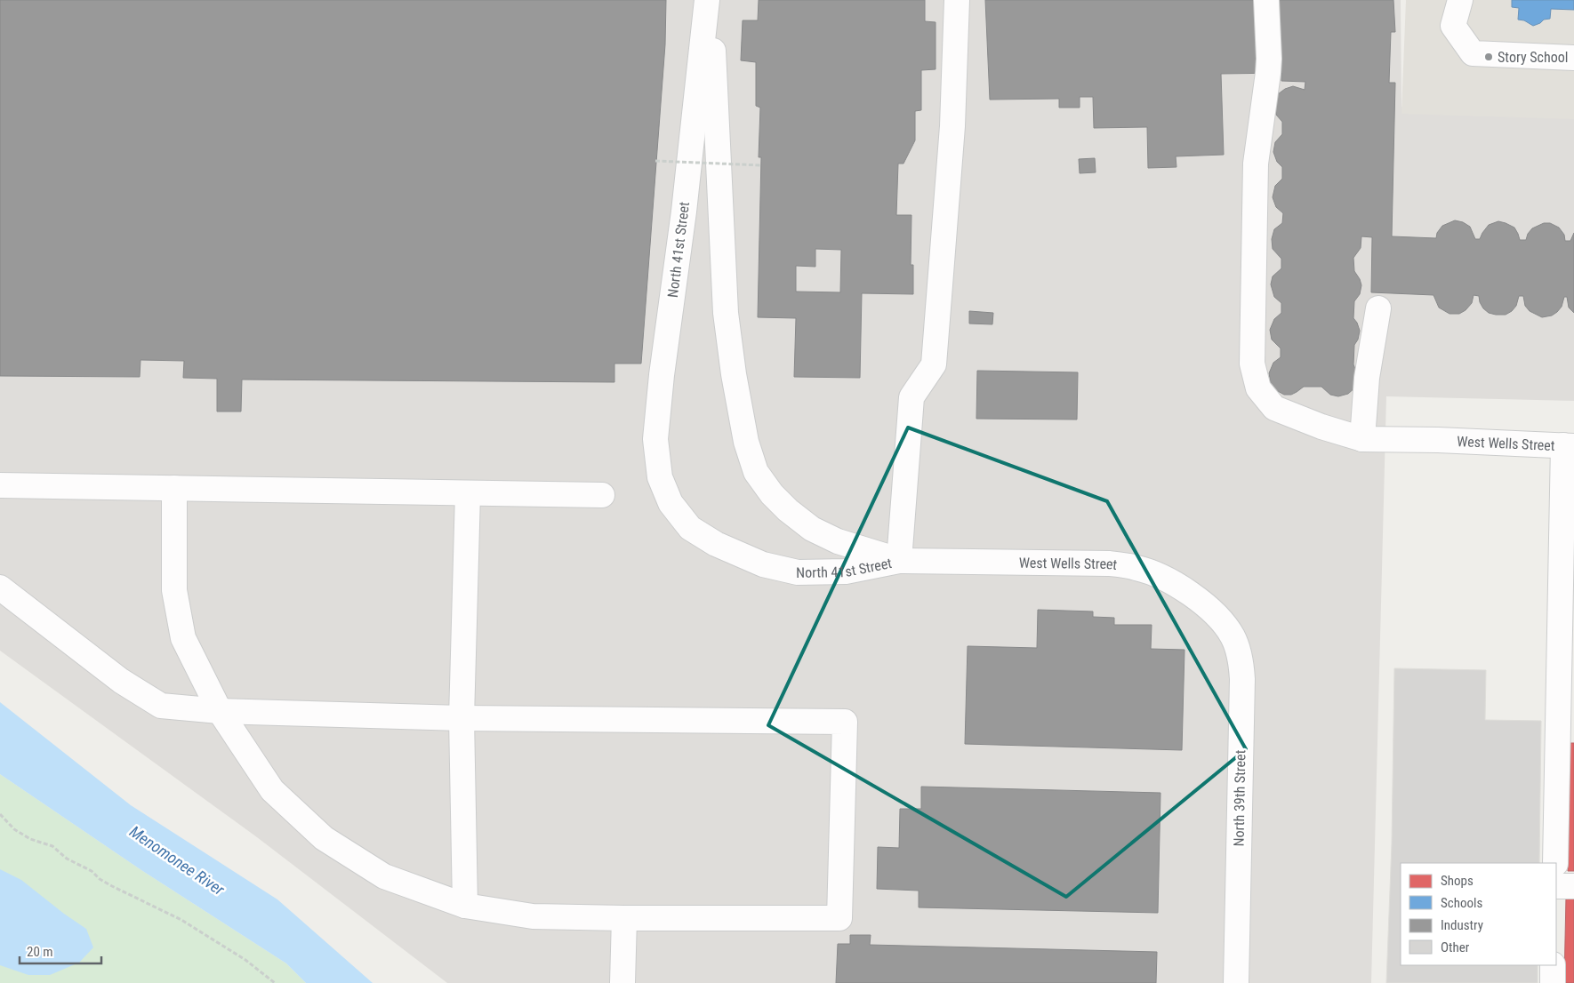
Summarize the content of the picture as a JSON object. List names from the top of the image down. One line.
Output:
{"streets":{"street":["North 41st Street","West Wells Street","North 39th Street"]},"crossings":[["North 41st Street","West Wells Street"],["West Wells Street","North 39th Street"]],"water":["Menomonee River"],"places":["Story School"],"legend":["Shops","Schools","Industry","Other"],"scale_bar":"20 m"}
